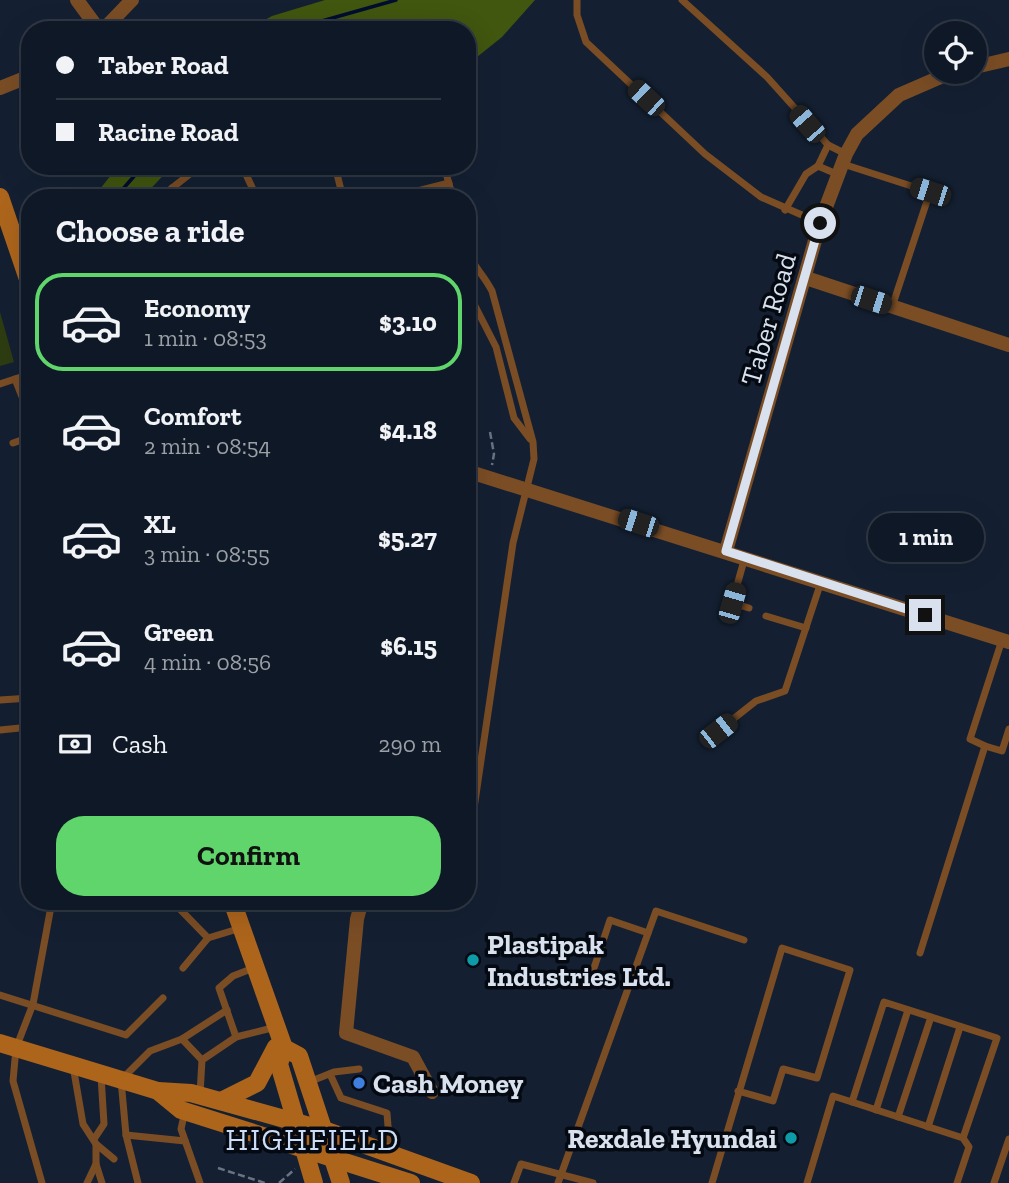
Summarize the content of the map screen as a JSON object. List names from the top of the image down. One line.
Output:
{"streets":{"street":["Taber Road"]},"districts":["HIGHFIELD"],"places":["Plastipak Industries Ltd.","Cash Money","Rexdale Hyundai"],"page":{"banner":["Taber Road","Racine Road"],"heading":"Choose a ride","list":[{"name":"Economy","note":"1 min · 08:53","value":"$3.10"},{"name":"Comfort","note":"2 min · 08:54","value":"$4.18"},{"name":"XL","note":"3 min · 08:55","value":"$5.27"},{"name":"Green","note":"4 min · 08:56","value":"$6.15"}],"bubble":"1 min","pay":["Cash","290 m"],"buttons":"Confirm"}}
